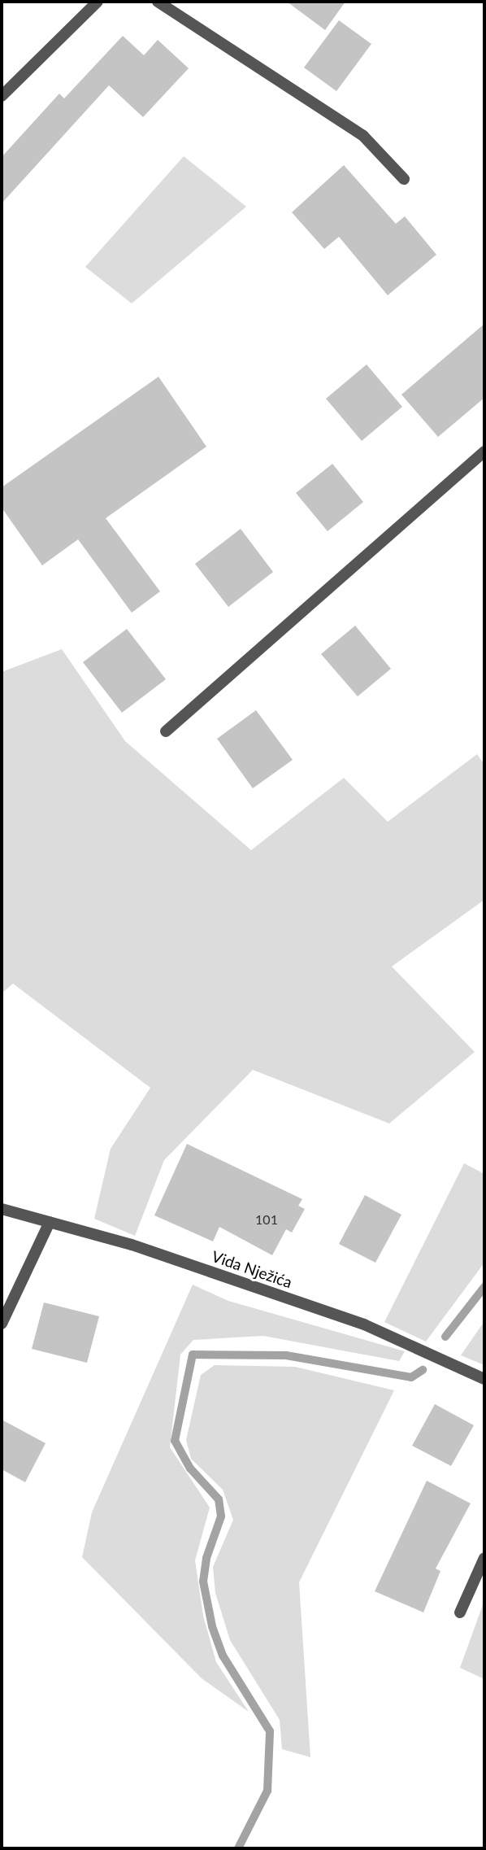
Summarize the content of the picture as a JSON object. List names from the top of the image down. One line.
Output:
{"streets":{"street":["Vida Nježića"]},"house_numbers":["101"]}
